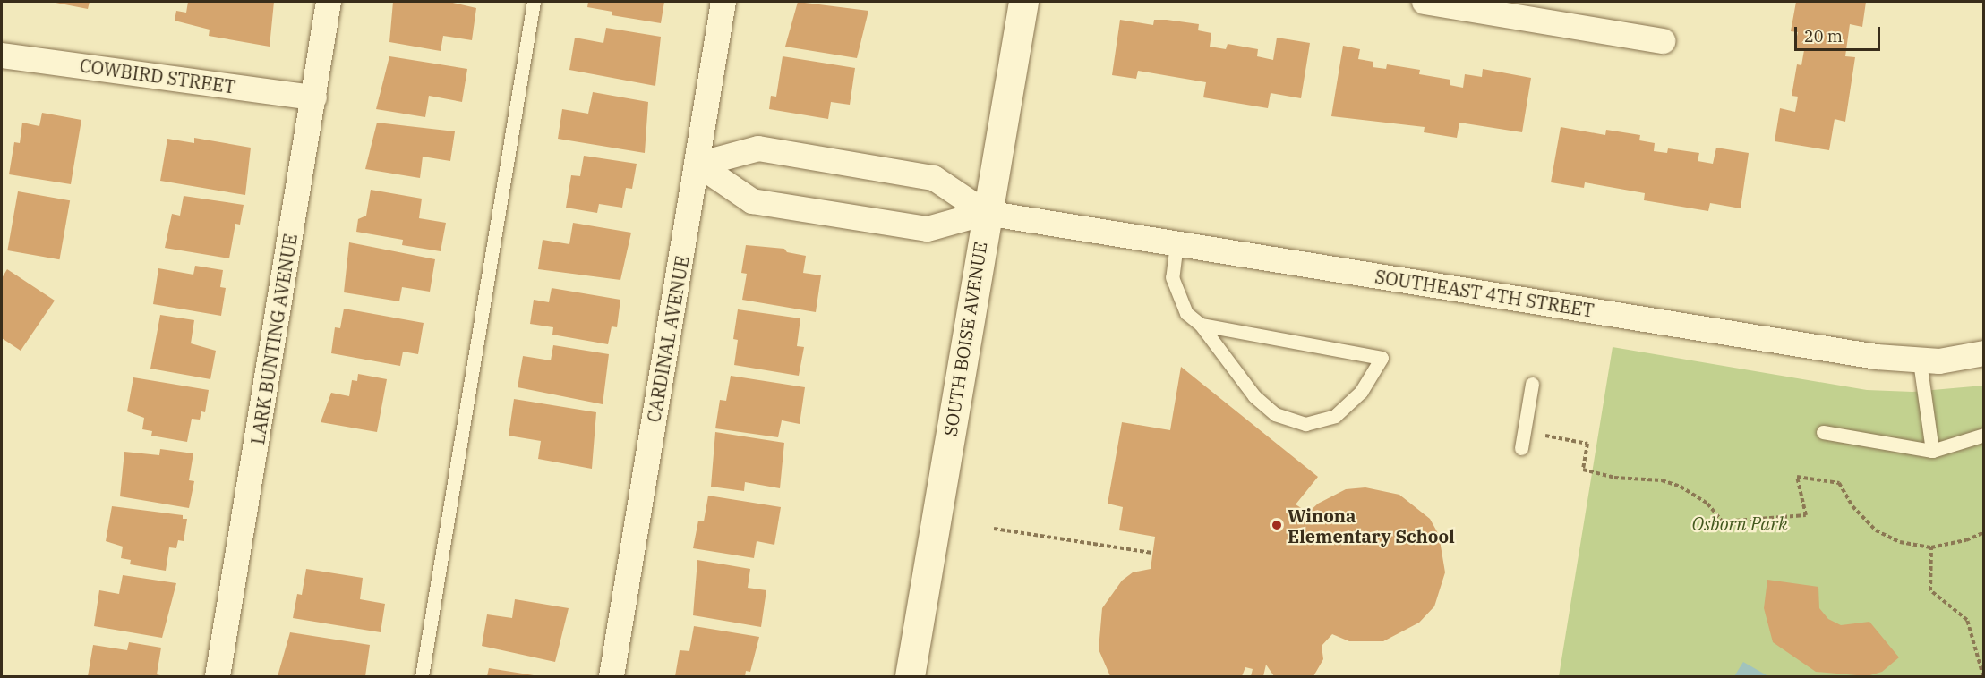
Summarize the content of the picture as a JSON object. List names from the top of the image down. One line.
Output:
{"streets":{"main road":["SOUTH BOISE AVENUE"],"street":["COWBIRD STREET","SOUTHEAST 4TH STREET","LARK BUNTING AVENUE","CARDINAL AVENUE"]},"crossings":[["COWBIRD STREET","LARK BUNTING AVENUE"],["SOUTHEAST 4TH STREET","SOUTH BOISE AVENUE"]],"parks":["Osborn Park"],"places":["Winona Elementary School"],"scale_bar":"20 m"}
